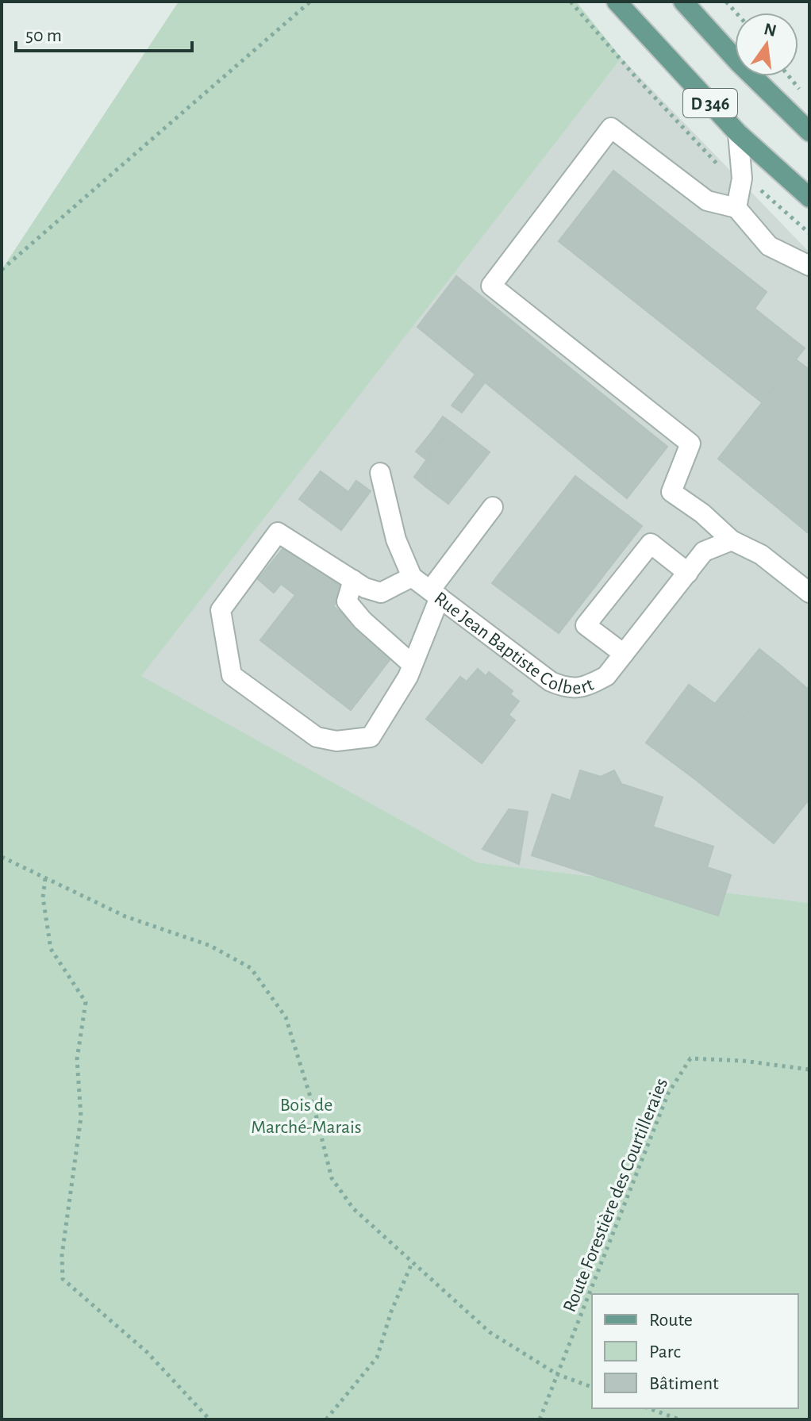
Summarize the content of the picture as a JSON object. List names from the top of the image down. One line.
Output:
{"streets":{"main road":["D 346"],"street":["Rue Jean Baptiste Colbert"],"path":["Route Forestière des Courtilleraies"]},"parks":["Bois de Marché-Marais"],"legend":["Route","Parc","Bâtiment"],"scale_bar":"50 m","north":"top"}
